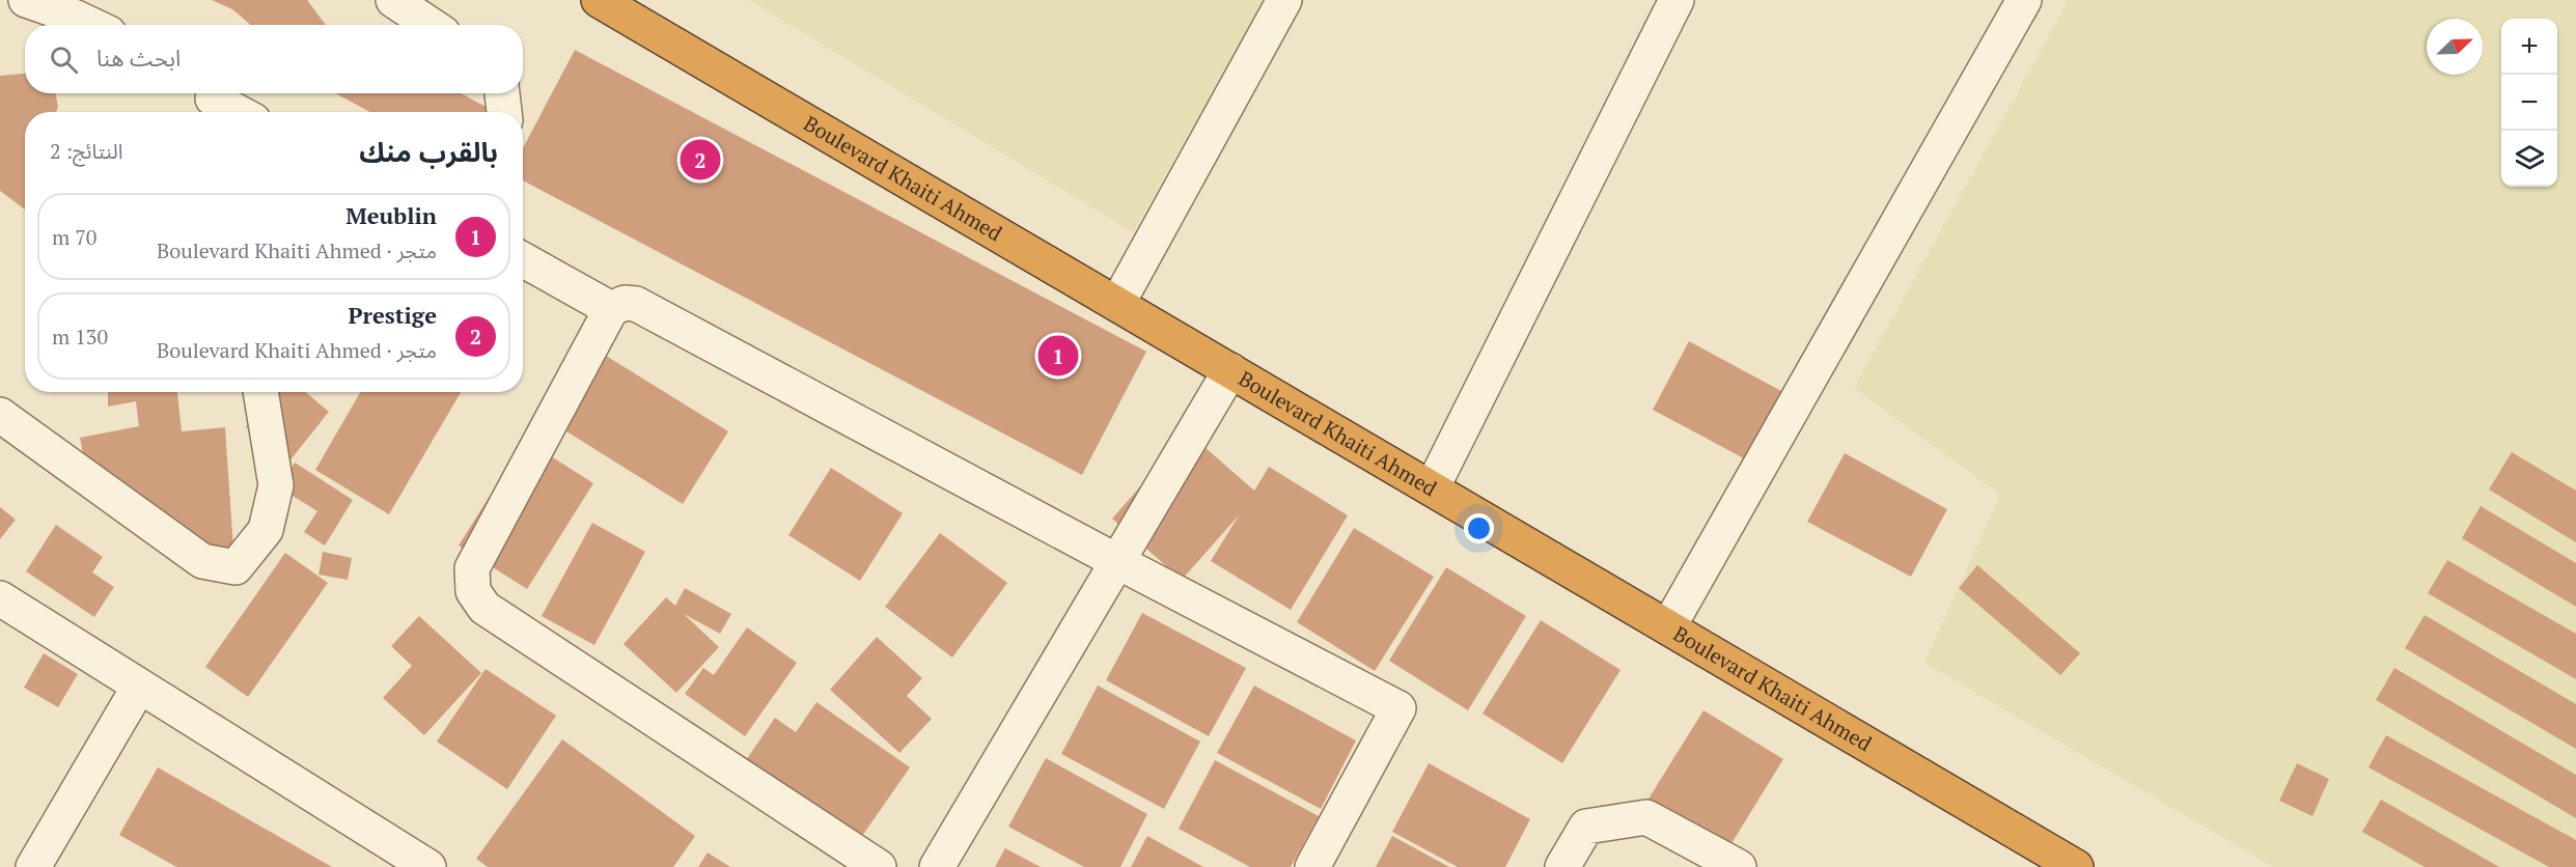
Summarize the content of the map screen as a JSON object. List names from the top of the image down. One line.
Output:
{"streets":{"highway":["Boulevard Khaiti Ahmed"]},"north":"top right","page":{"map_buttons":["+","−"],"search":"ابحث هنا","heading":["بالقرب منك","النتائج: 2"],"pins":["2","1"],"list":[{"mark":"1","name":"Meublin","note":"متجر · Boulevard Khaiti Ahmed","value":"70 m"},{"mark":"2","name":"Prestige","note":"متجر · Boulevard Khaiti Ahmed","value":"130 m"}]}}
